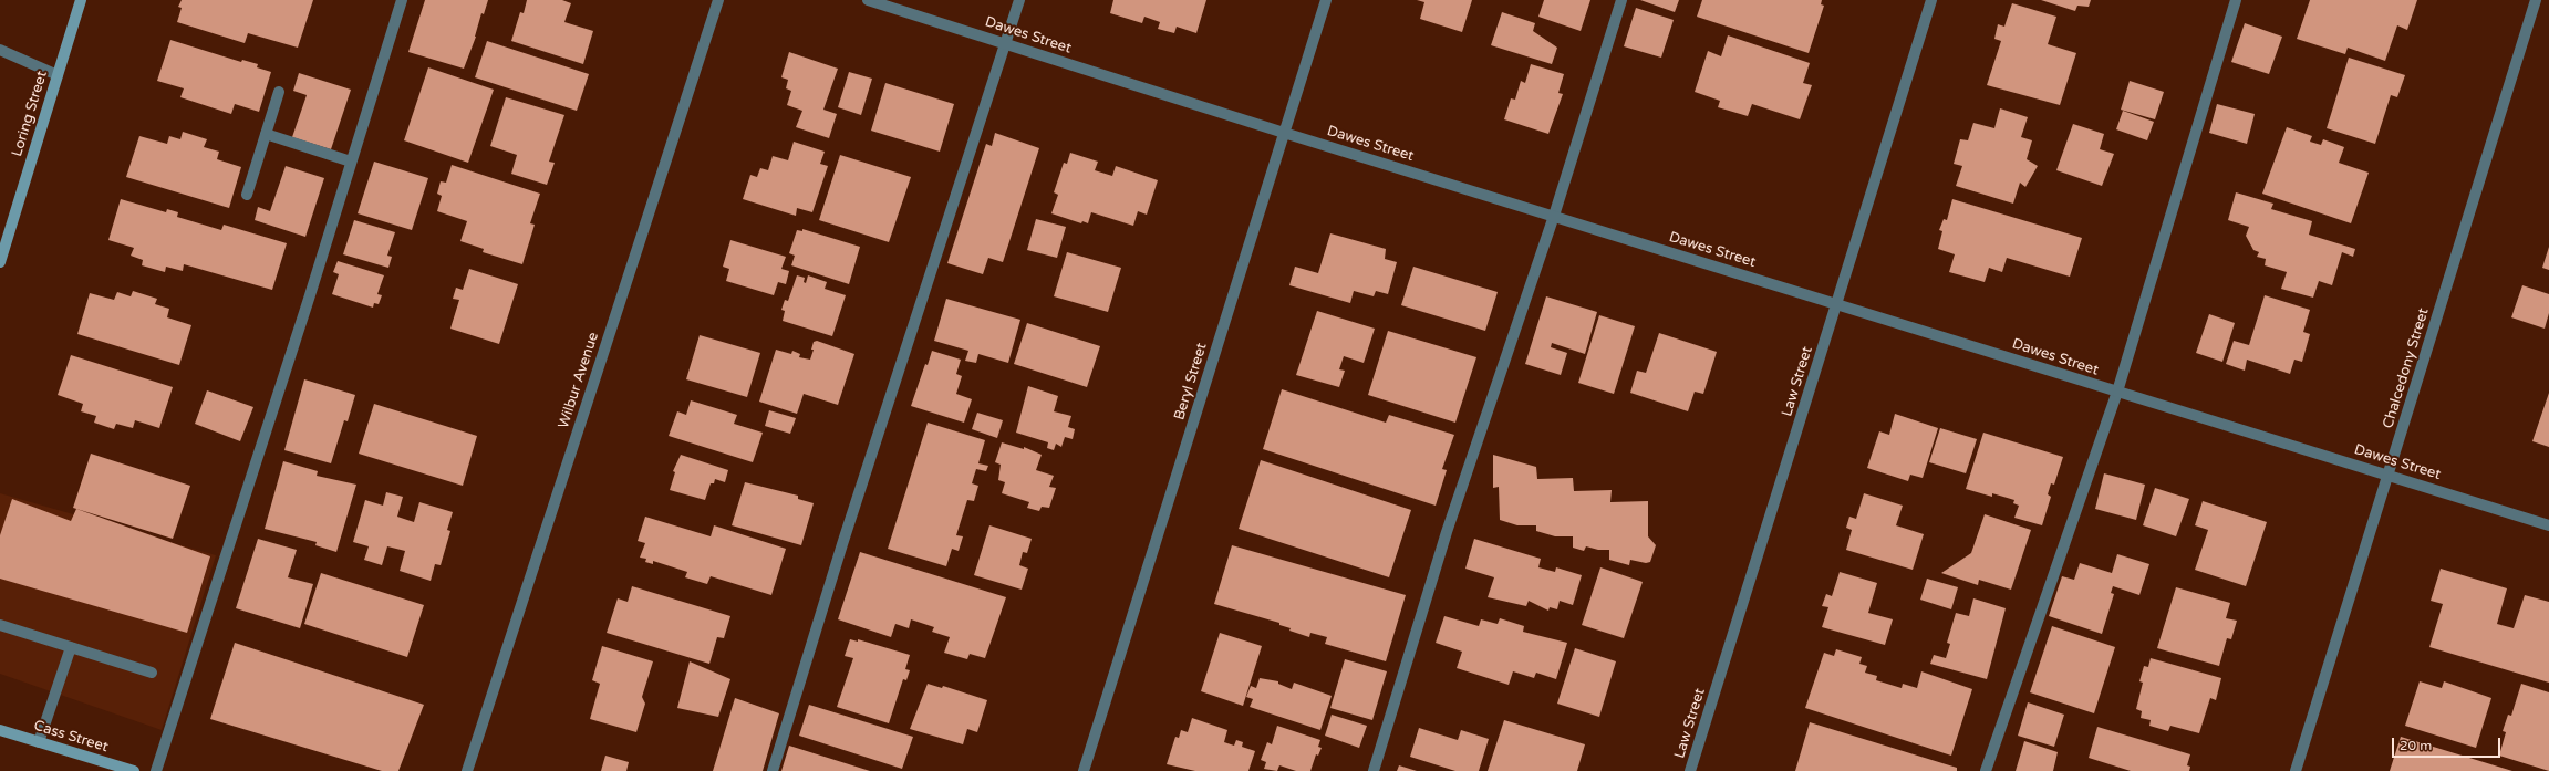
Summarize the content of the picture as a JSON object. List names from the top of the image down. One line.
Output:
{"streets":{"street":["Dawes Street","Loring Street","Chalcedony Street","Wilbur Avenue","Beryl Street","Law Street","Cass Street"]},"crossings":[["Dawes Street","Chalcedony Street"],["Dawes Street","Beryl Street"],["Dawes Street","Law Street"]],"scale_bar":"20 m"}
